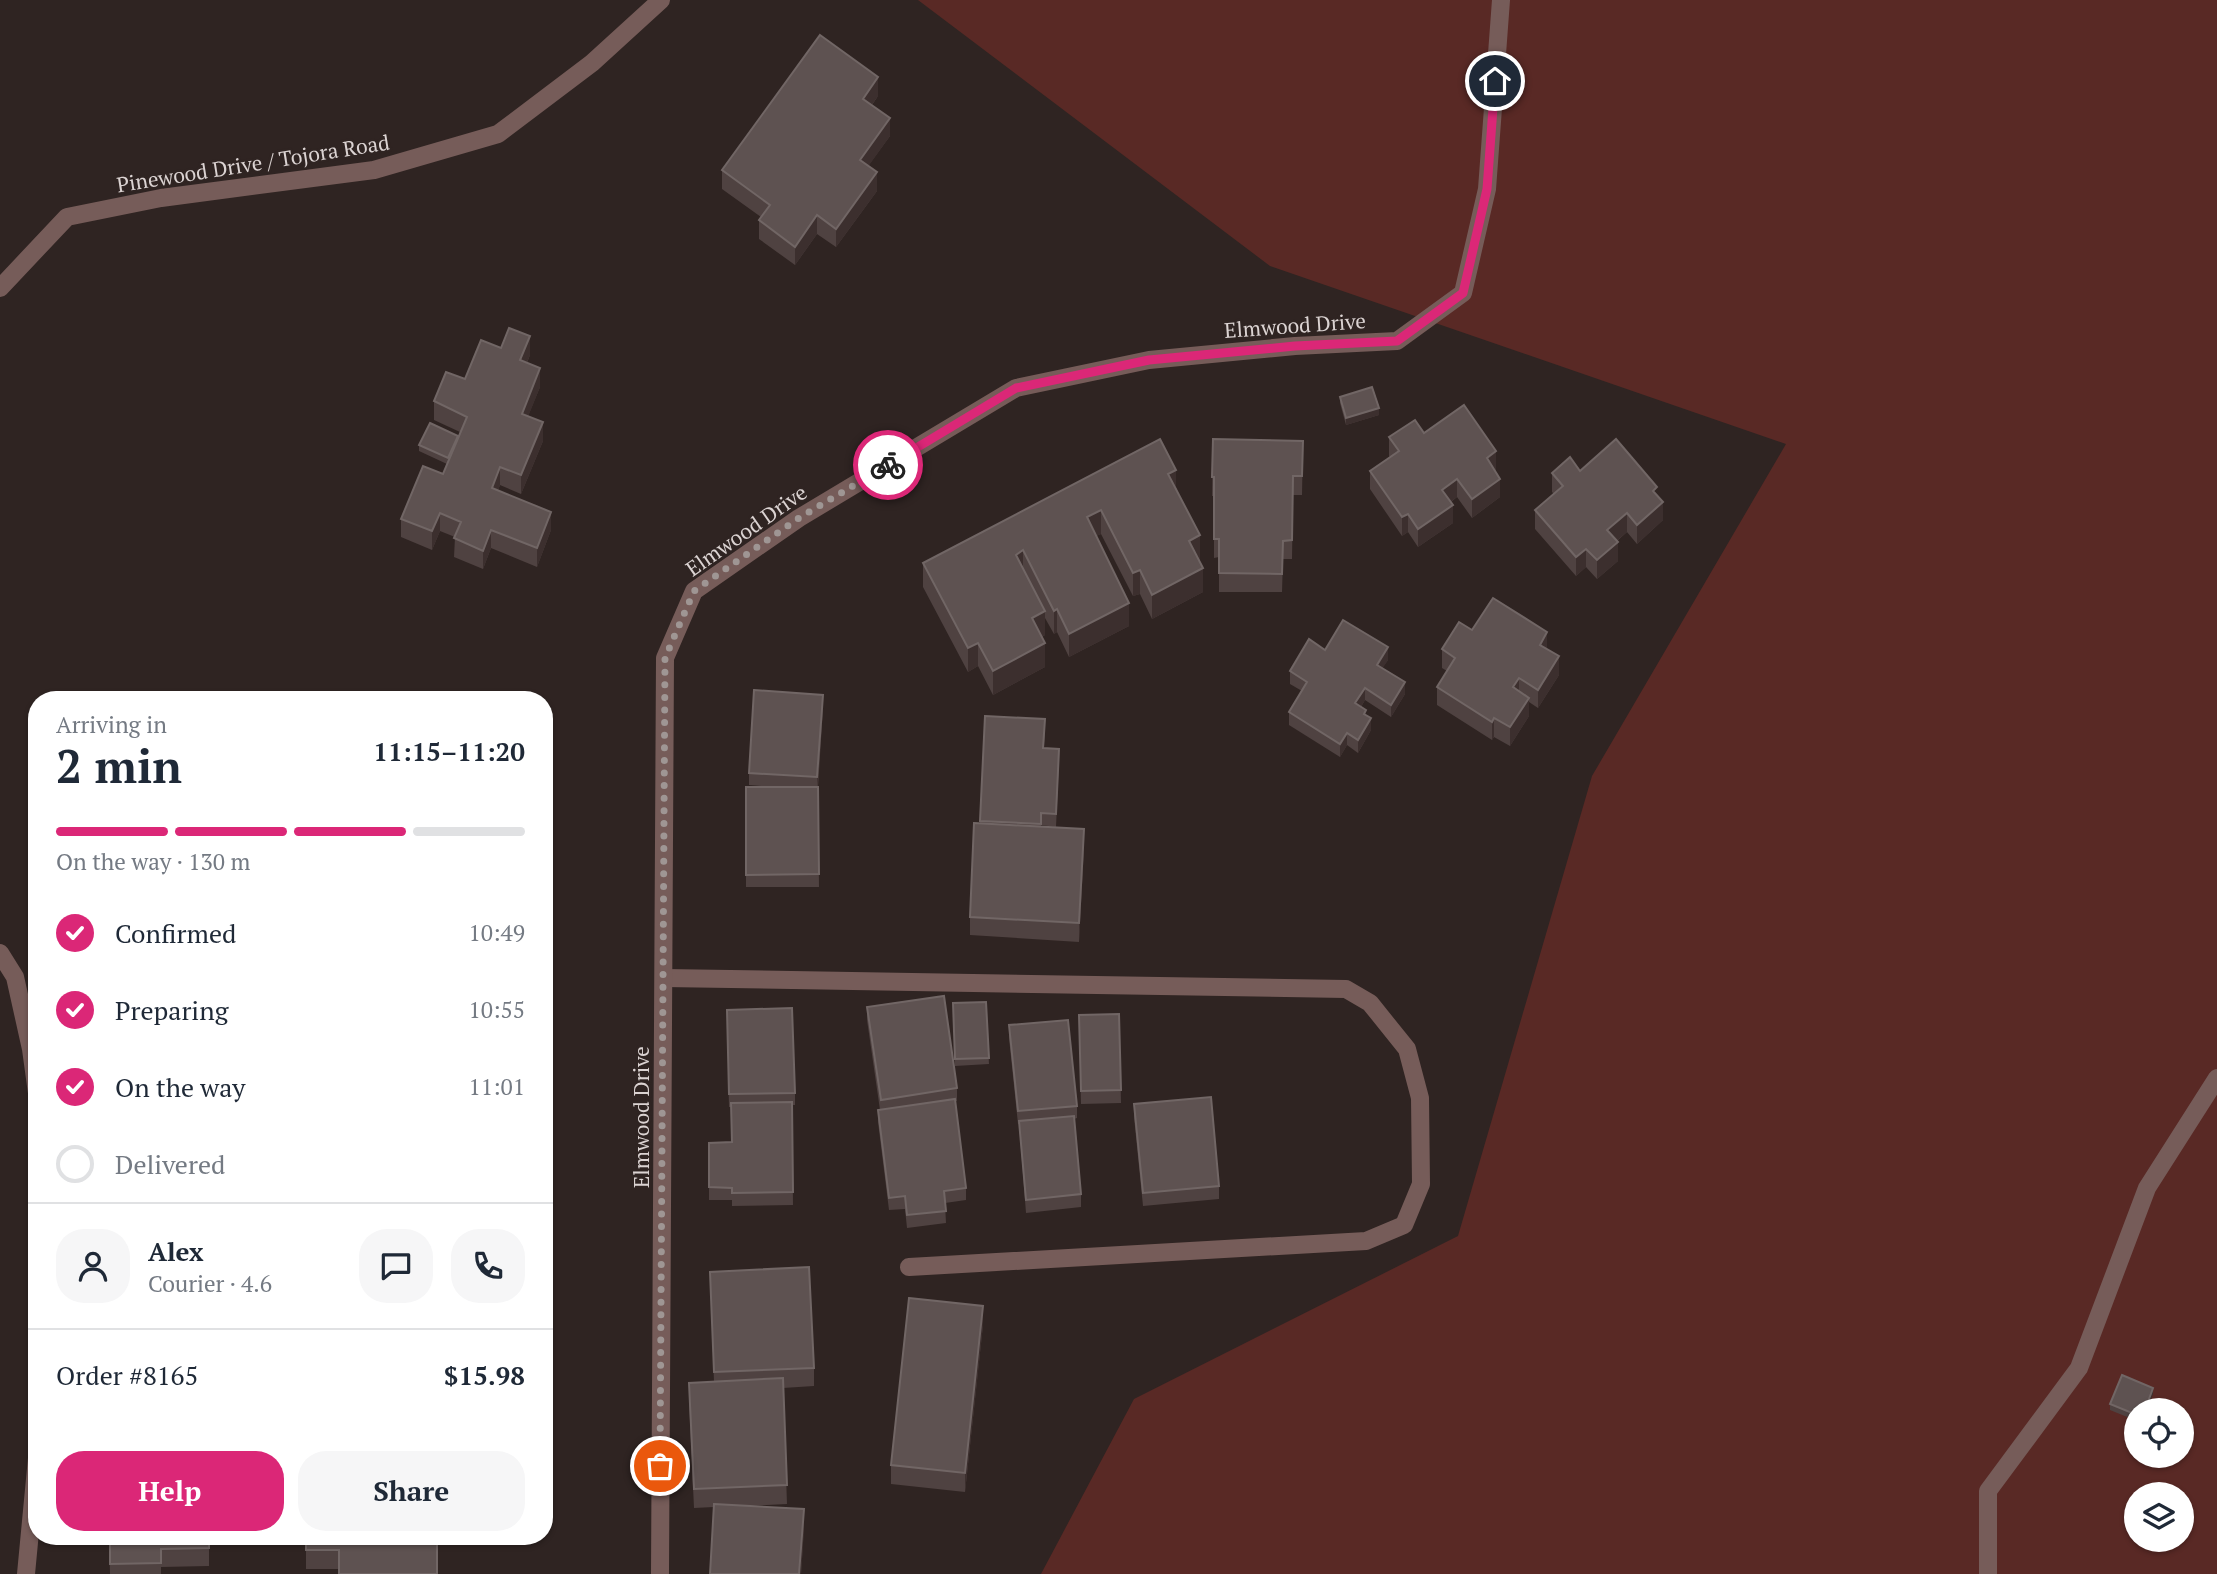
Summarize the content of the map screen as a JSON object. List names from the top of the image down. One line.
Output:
{"streets":{"street":["Pinewood Drive / Tojora Road","Elmwood Drive"]},"page":{"heading":["2 min","Arriving in","11:15–11:20"],"panel":["Alex","Courier · 4.6","Order #8165","$15.98"],"bar":"On the way · 130 m","list":[["Confirmed","10:49"],["Preparing","10:55"],["On the way","11:01"],"Delivered"],"buttons":["Help","Share"]}}
